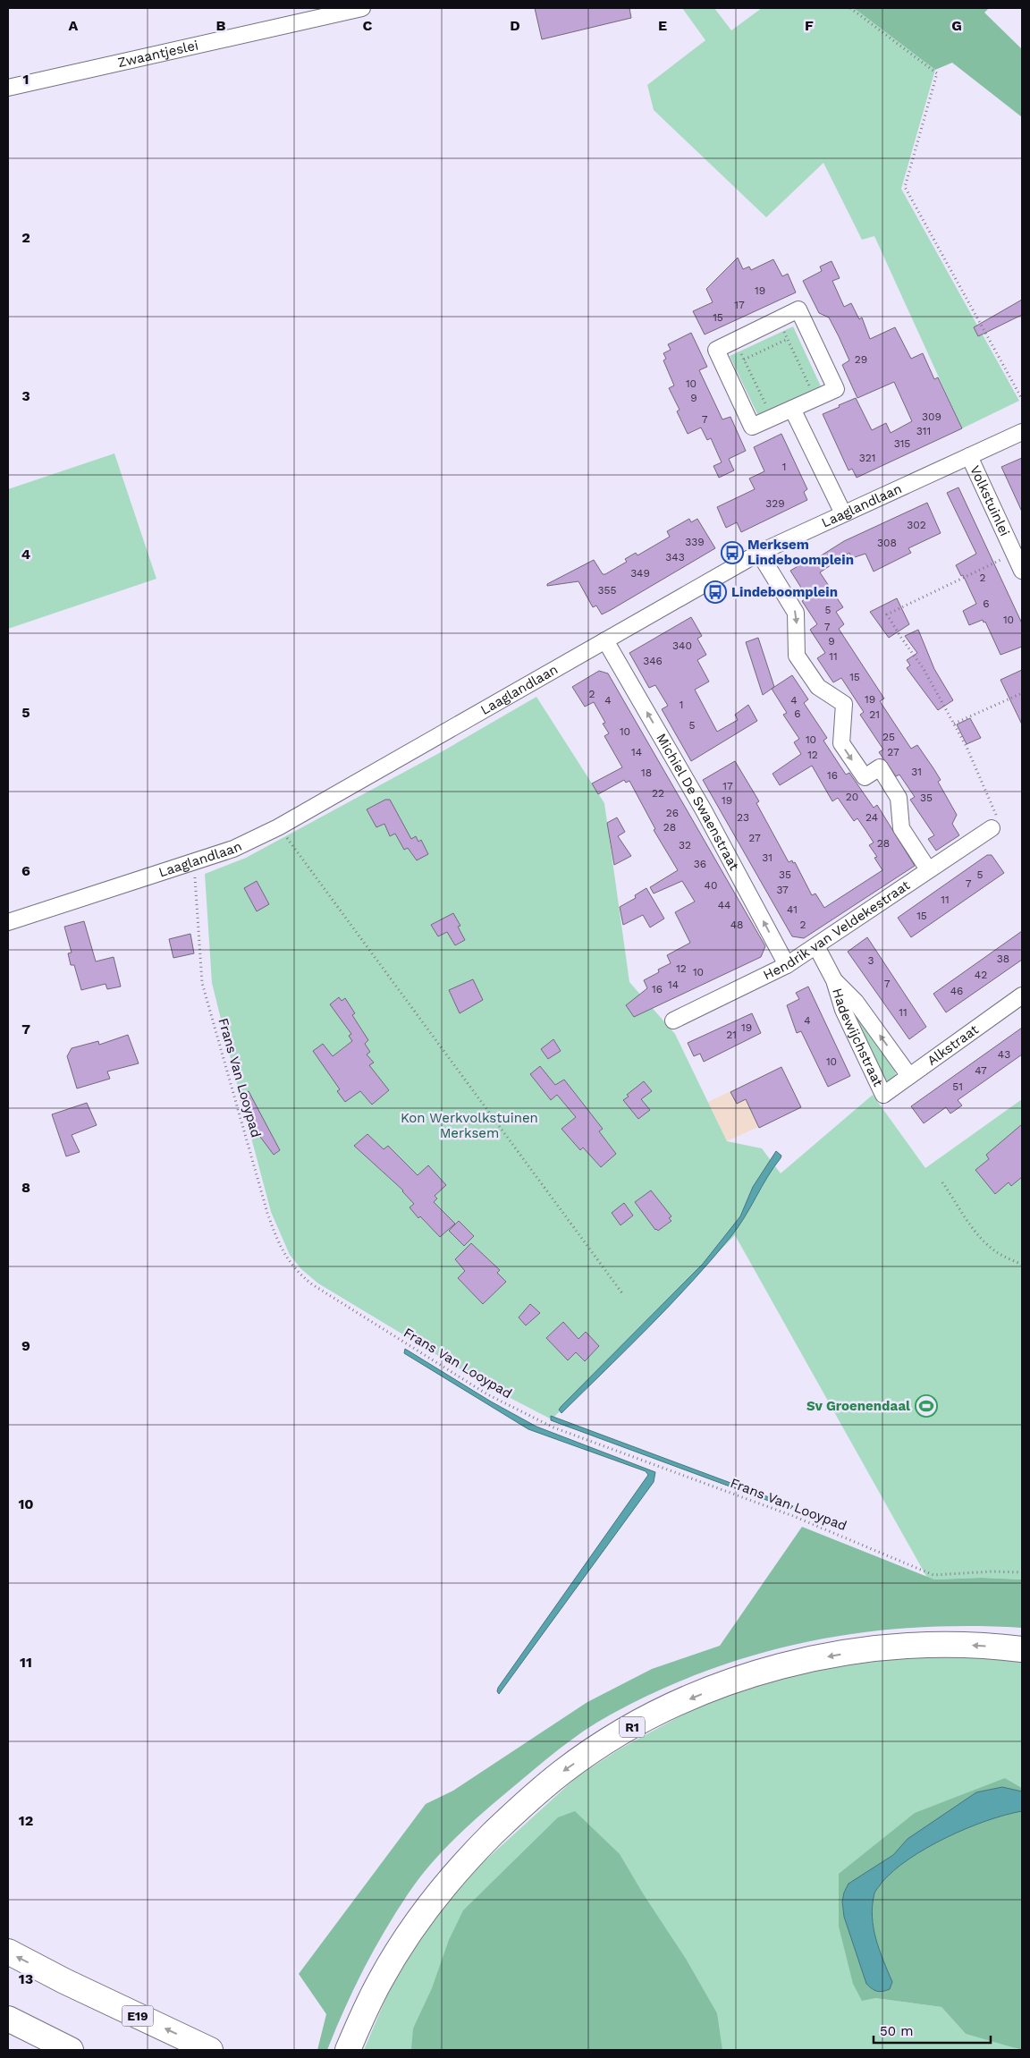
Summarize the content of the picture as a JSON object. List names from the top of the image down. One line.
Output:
{"streets":{"highway":["R1","E19"],"street":["Zwaantjeslei","Volkstuinlei","Laaglandlaan","Michiel De Swaenstraat","Hendrik van Veldekestraat","Hadewijchstraat","Alkstraat"],"path":["Frans Van Looypad"]},"crossings":[["Volkstuinlei","Laaglandlaan"],["Laaglandlaan","Michiel De Swaenstraat"],["Laaglandlaan","Frans Van Looypad"],["Michiel De Swaenstraat","Hendrik van Veldekestraat"],["Hendrik van Veldekestraat","Hadewijchstraat"],["Hadewijchstraat","Alkstraat"]],"one_way":["Michiel De Swaenstraat"],"parks":["Kon Werkvolkstuinen Merksem"],"places":{"bus stop":["Merksem Lindeboomplein","Lindeboomplein"],"sports":["Sv Groenendaal"]},"house_numbers":["19","17","15","29","10","9","309","7","311","315","321","1","329","302","339","308","343","349","2","355","6","5","10","7","9","340","11","346","15","2","19","4","4","1","6","21","5","10","25","10","14","27","12","31","18","16","17","22","20","35","19","26","23","24","28","27","28","32","31","36","35","5","7","40","37","11","44","41","15","48","2","38","3","12","10","42","7","14","16","46","11","4","19","21","43","10","47","51"],"scale_bar":"50 m","grid":{"columns":["A","B","C","D","E","F","G"],"rows":["1","2","3","4","5","6","7","8","9","10","11","12","13"]}}
